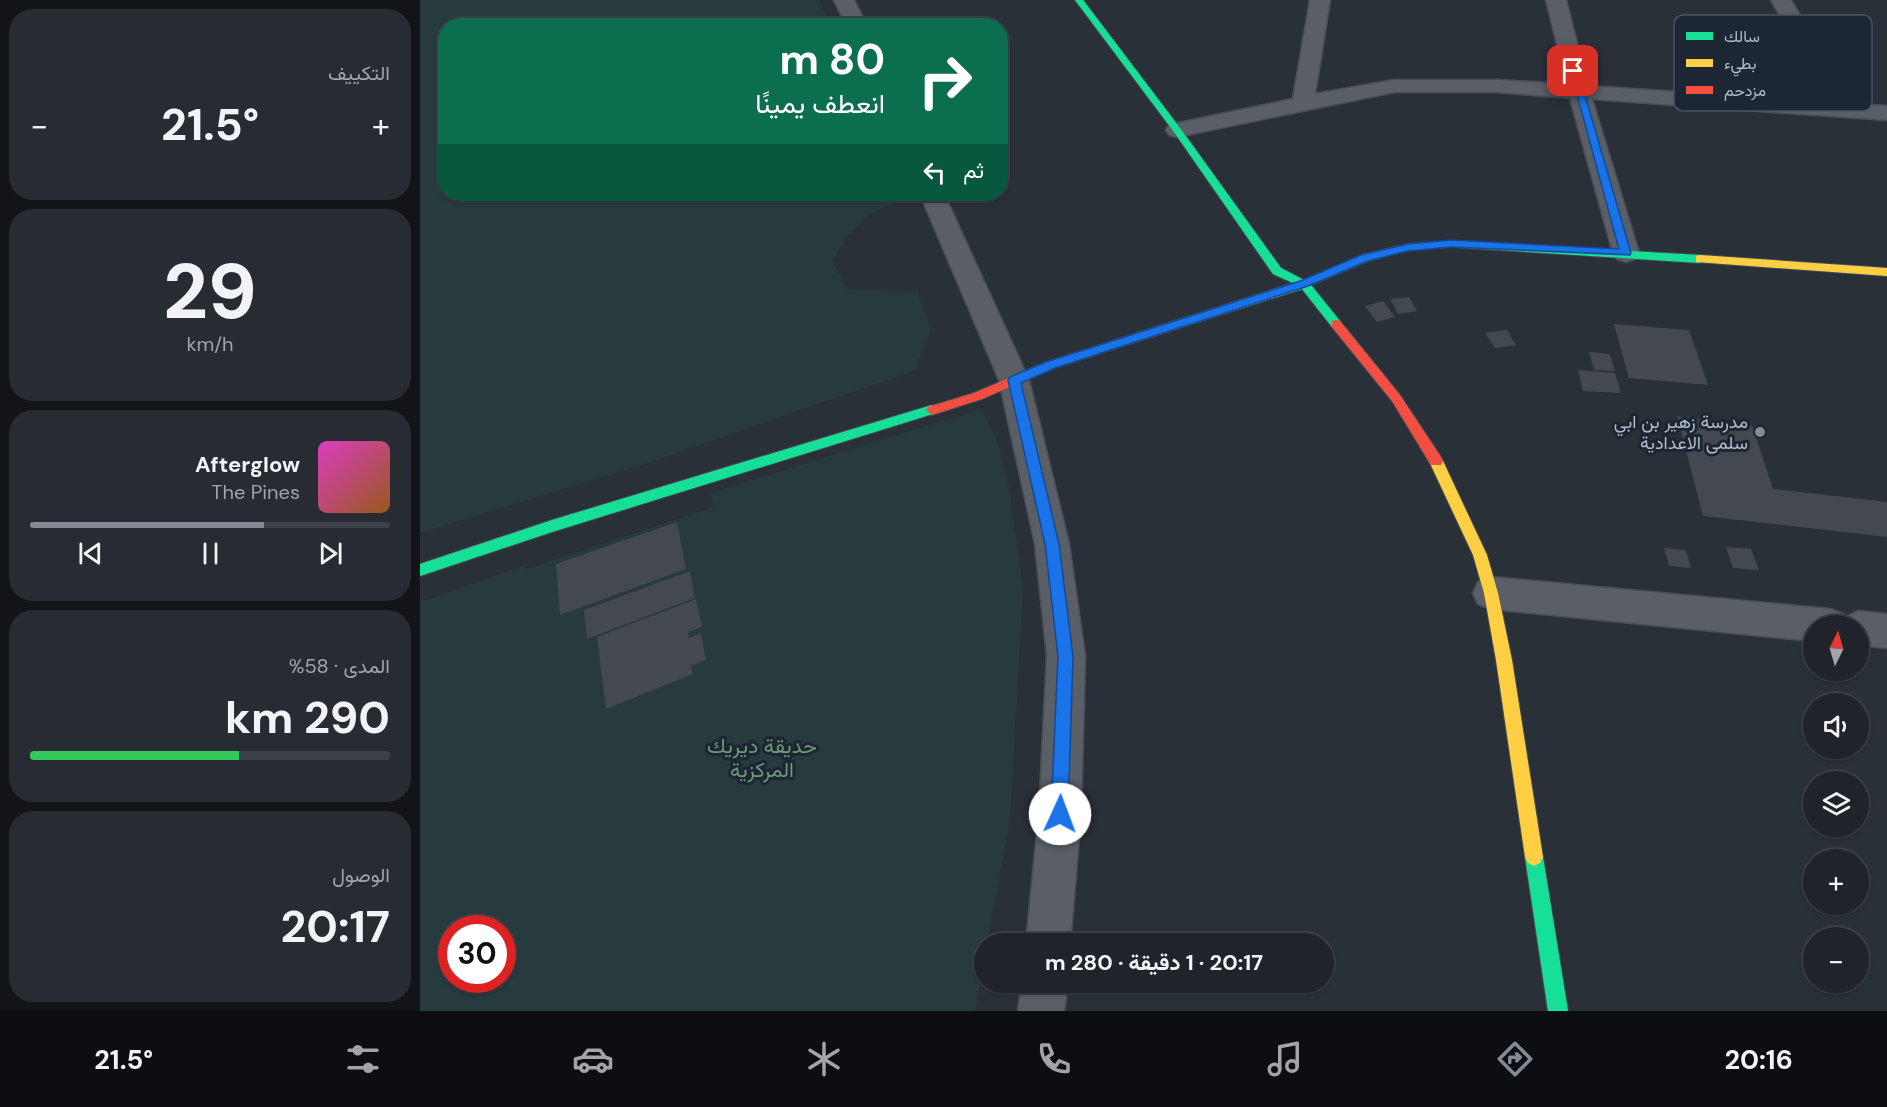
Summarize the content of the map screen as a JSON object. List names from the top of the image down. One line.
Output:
{"parks":["حديقة ديريك المركزية"],"places":["مدرسة زهير بن ابي سلمى الاعدادية"],"legend":["سالك","بطيء","مزدحم"],"north":"top","page":{"tile":["التكييف",["29","km/h"],["المدى · 58%","290 km"],["الوصول","20:17"]],"turn":["80 m","انعطف يمينًا"],"heat":["−","21.5°","+"],"then":"ثم","song":["Afterglow","The Pines"],"map_buttons":["+","−"],"limit":"30","trip":"20:17 · 1 دقيقة · 280 m","tabs":["20:16","21.5°"]}}
